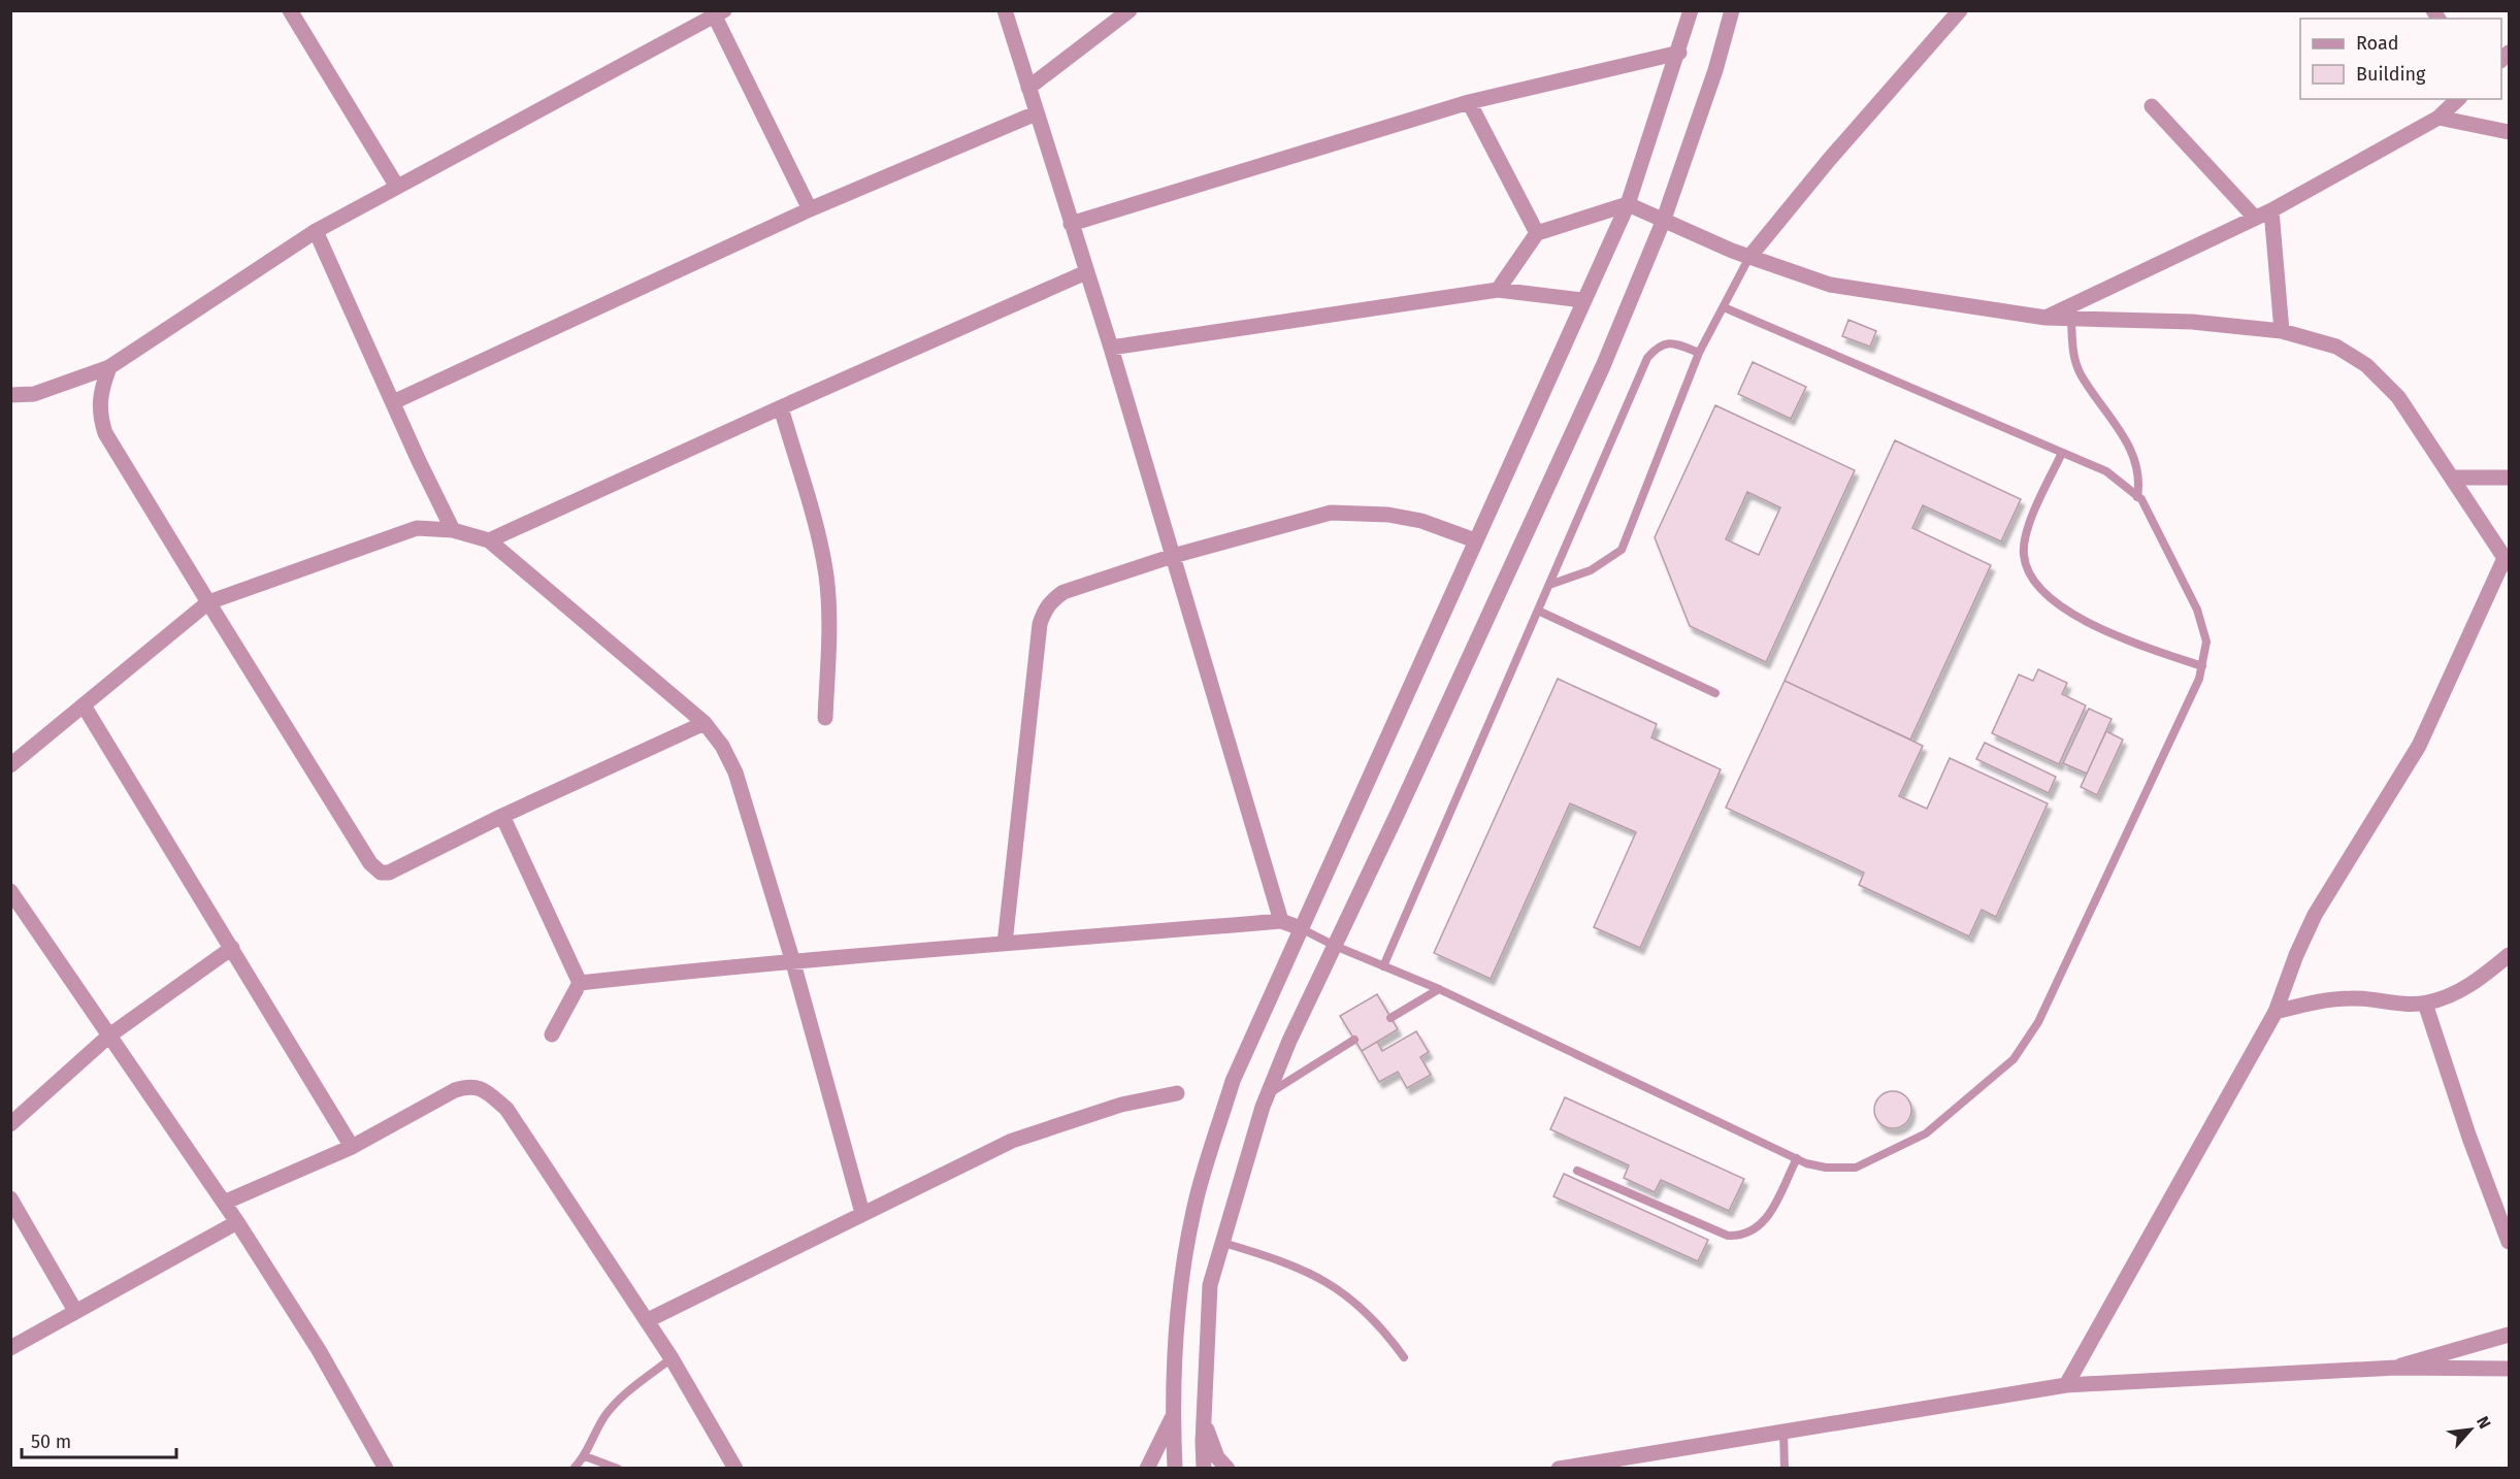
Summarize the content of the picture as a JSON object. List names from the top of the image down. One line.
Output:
{"legend":["Road","Building"],"scale_bar":"50 m","north":"top right"}
